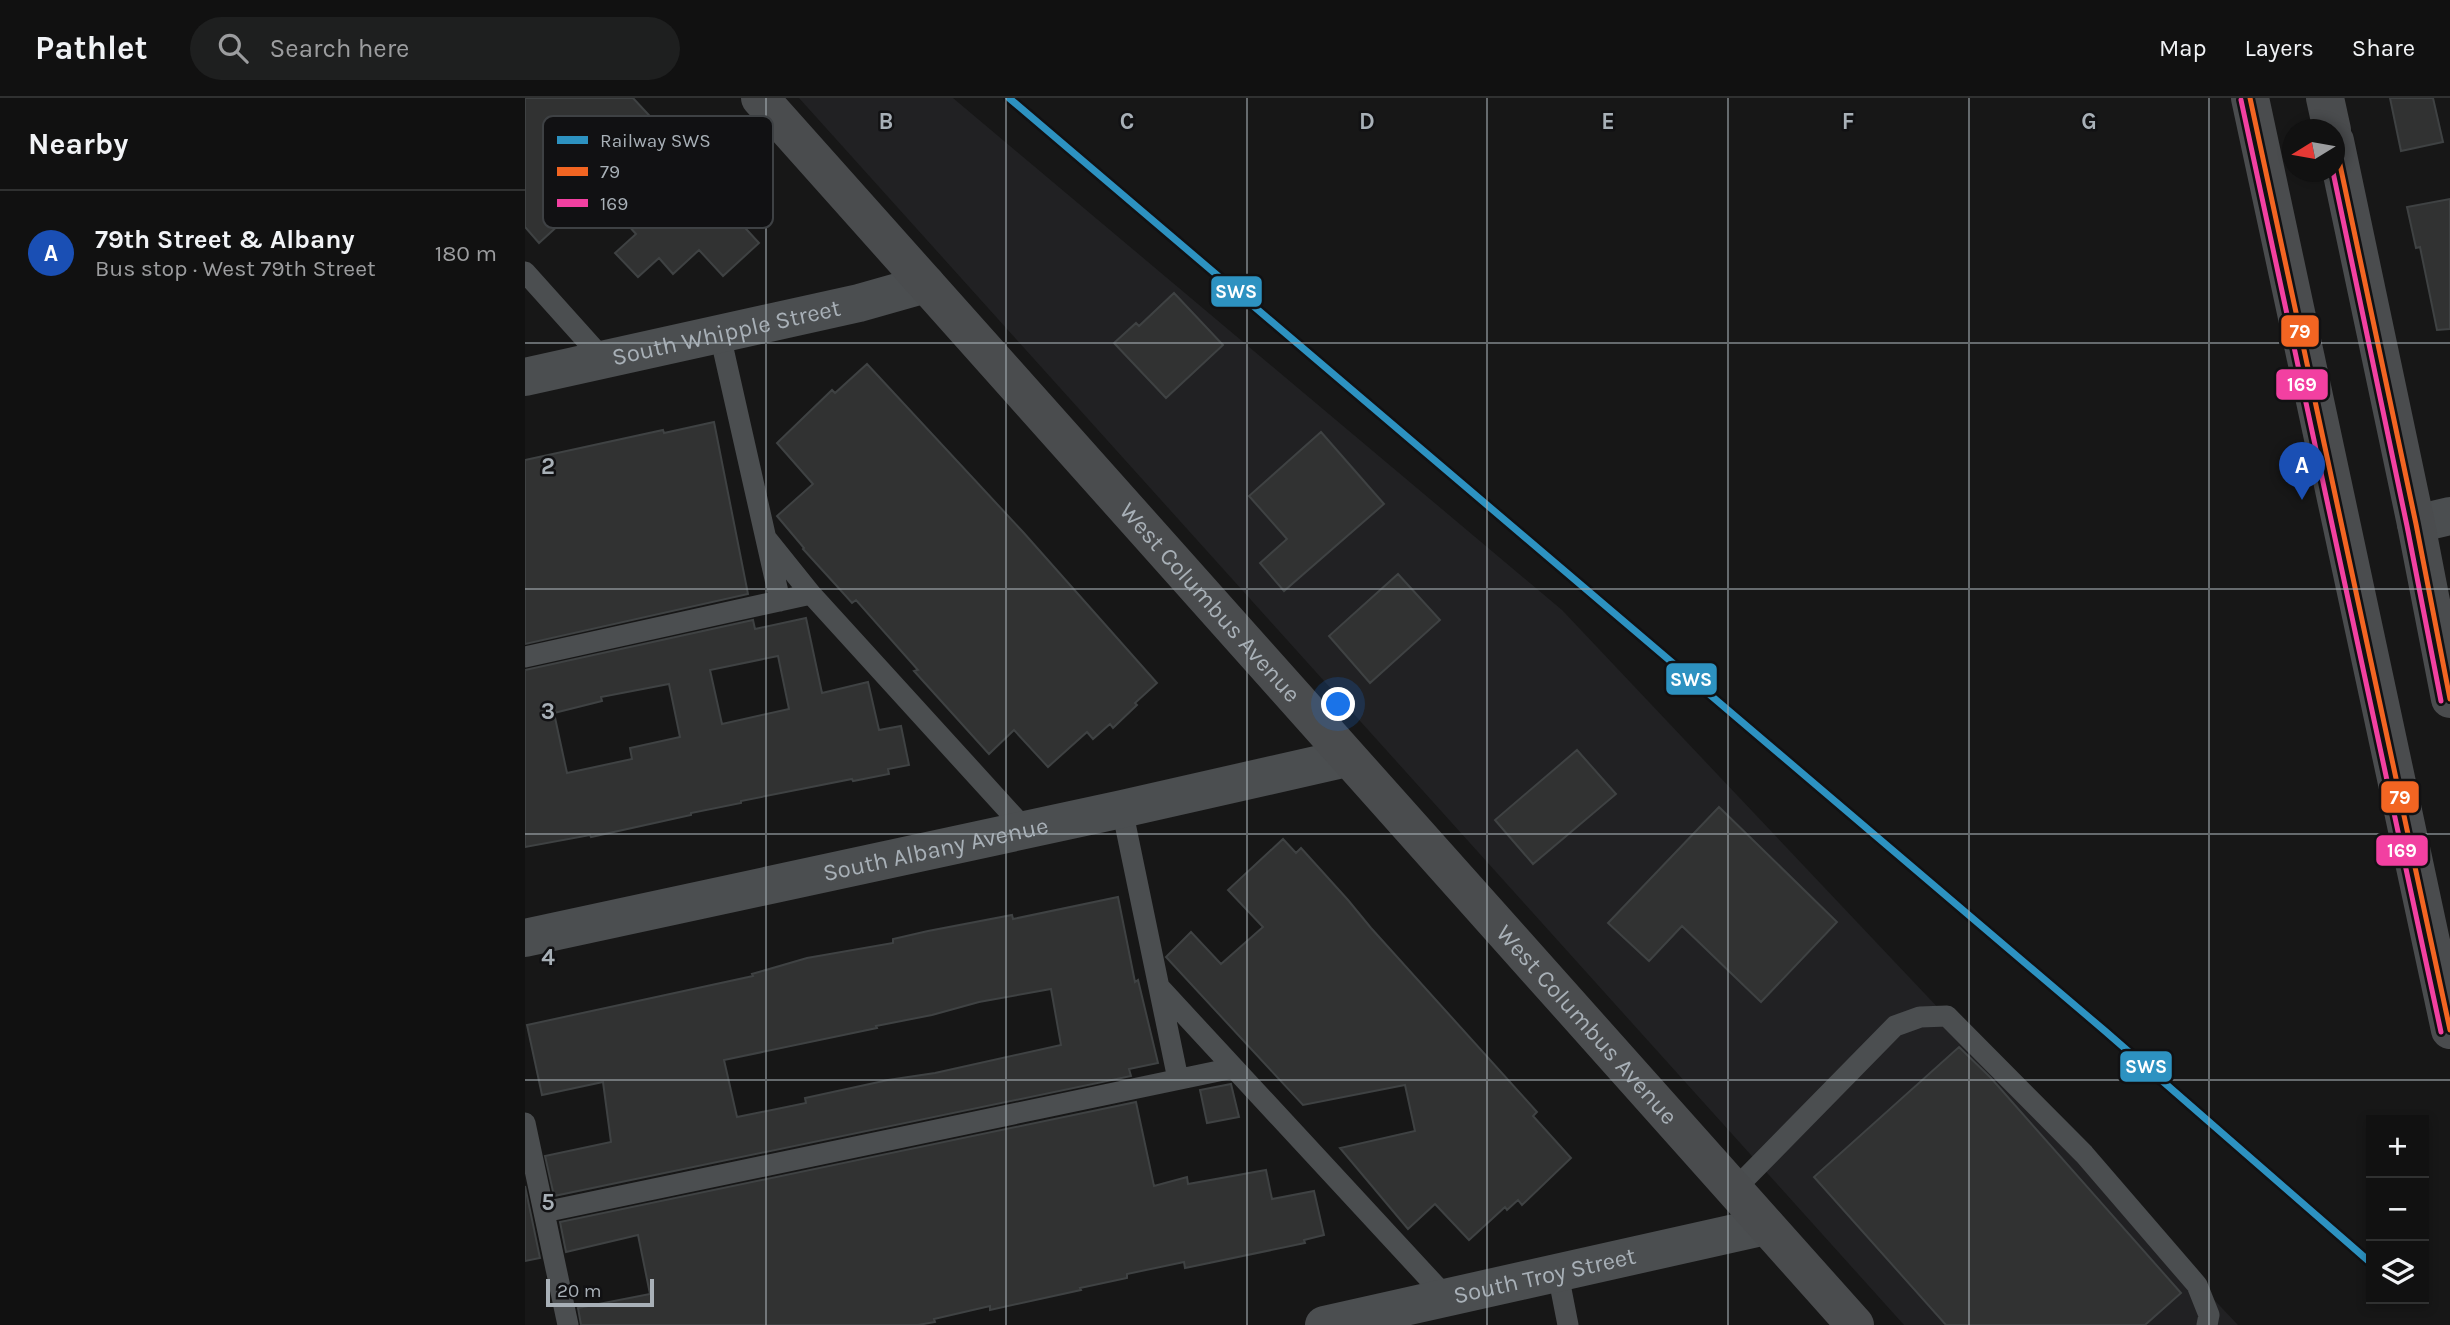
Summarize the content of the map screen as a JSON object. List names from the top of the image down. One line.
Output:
{"streets":{"main road":["West Columbus Avenue"],"street":["South Whipple Street","South Albany Avenue","South Troy Street"]},"crossings":[["South Whipple Street","West Columbus Avenue"],["West Columbus Avenue","South Albany Avenue"],["West Columbus Avenue","South Troy Street"]],"lines":["rail line SWS","transit line 79","transit line 169"],"legend":["Railway SWS","79","169"],"scale_bar":"20 m","north":"left","page":{"header":"Pathlet","search":"Search here","nav":["Map","Layers","Share"],"heading":"Nearby","list":[{"mark":"A","name":"79th Street & Albany","note":"Bus stop · West 79th Street","value":"180 m"}],"pins":"A","map_buttons":["+","−"],"scale":"20 m"},"grid":{"columns":["B","C","D","E","F","G"],"rows":["2","3","4","5"]}}
